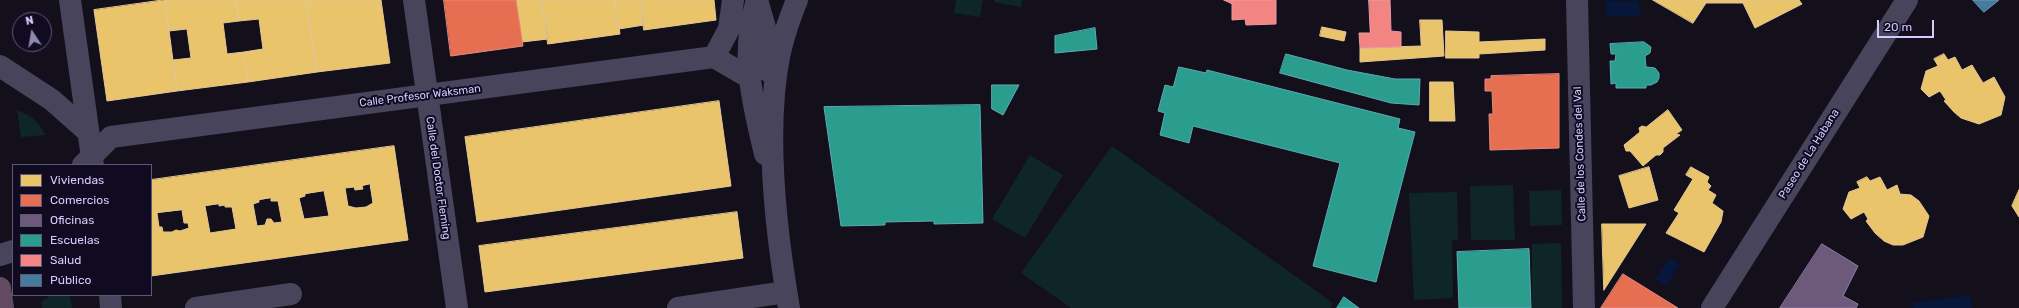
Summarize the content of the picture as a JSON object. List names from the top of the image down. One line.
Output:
{"streets":{"street":["Calle Profesor Waksman","Calle de los Condes del Val","Paseo de La Habana","Calle del Doctor Fleming"]},"crossings":[["Calle Profesor Waksman","Calle del Doctor Fleming"]],"legend":["Viviendas","Comercios","Oficinas","Escuelas","Salud","Público"],"scale_bar":"20 m","north":"top"}
